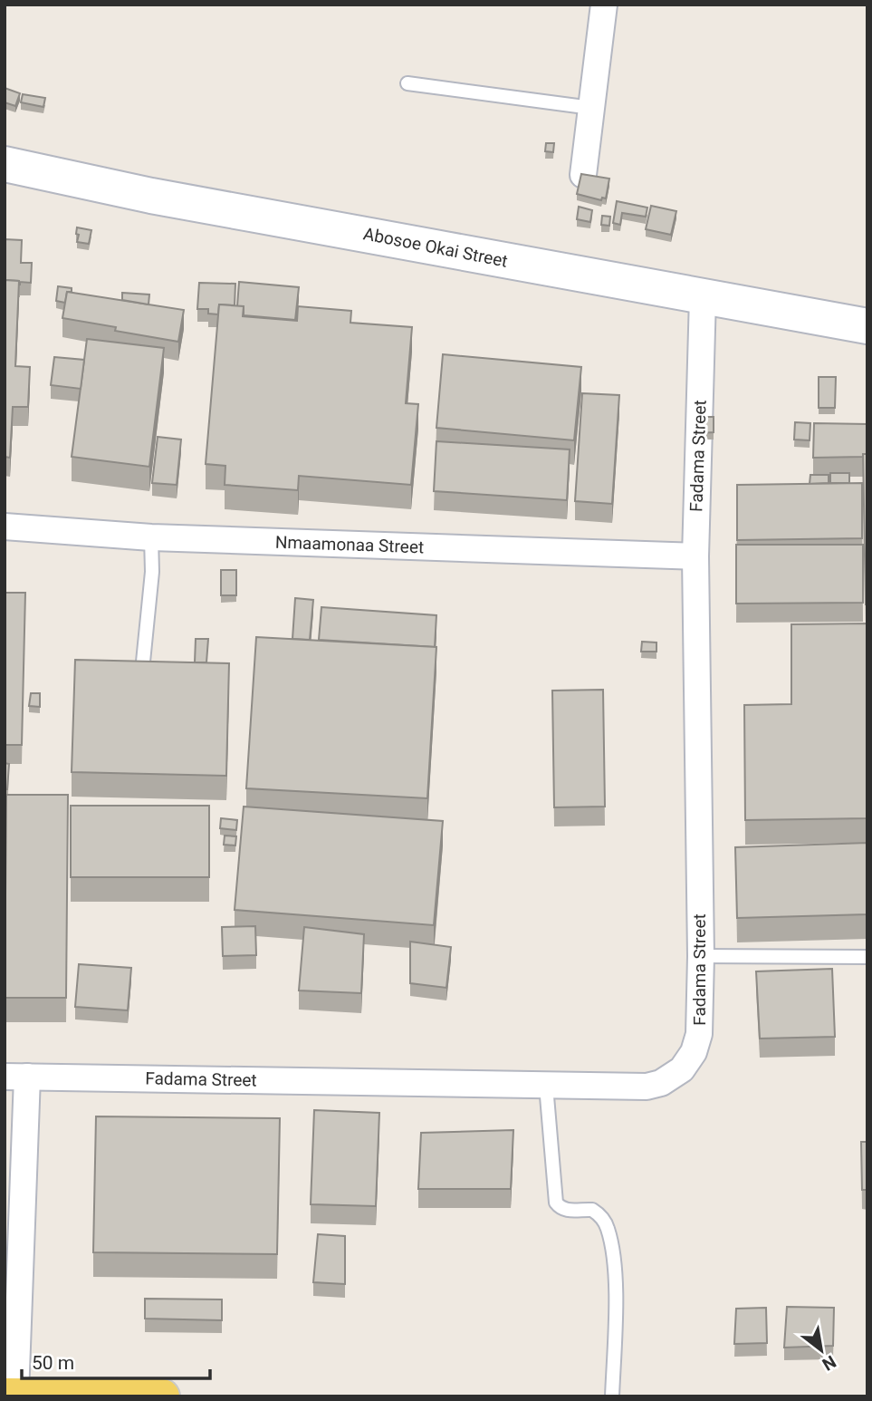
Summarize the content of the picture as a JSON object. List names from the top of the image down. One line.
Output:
{"streets":{"street":["Abosoe Okai Street","Fadama Street","Nmaamonaa Street"]},"crossings":[["Abosoe Okai Street","Fadama Street"],["Fadama Street","Nmaamonaa Street"]],"scale_bar":"50 m","north":"bottom right"}
